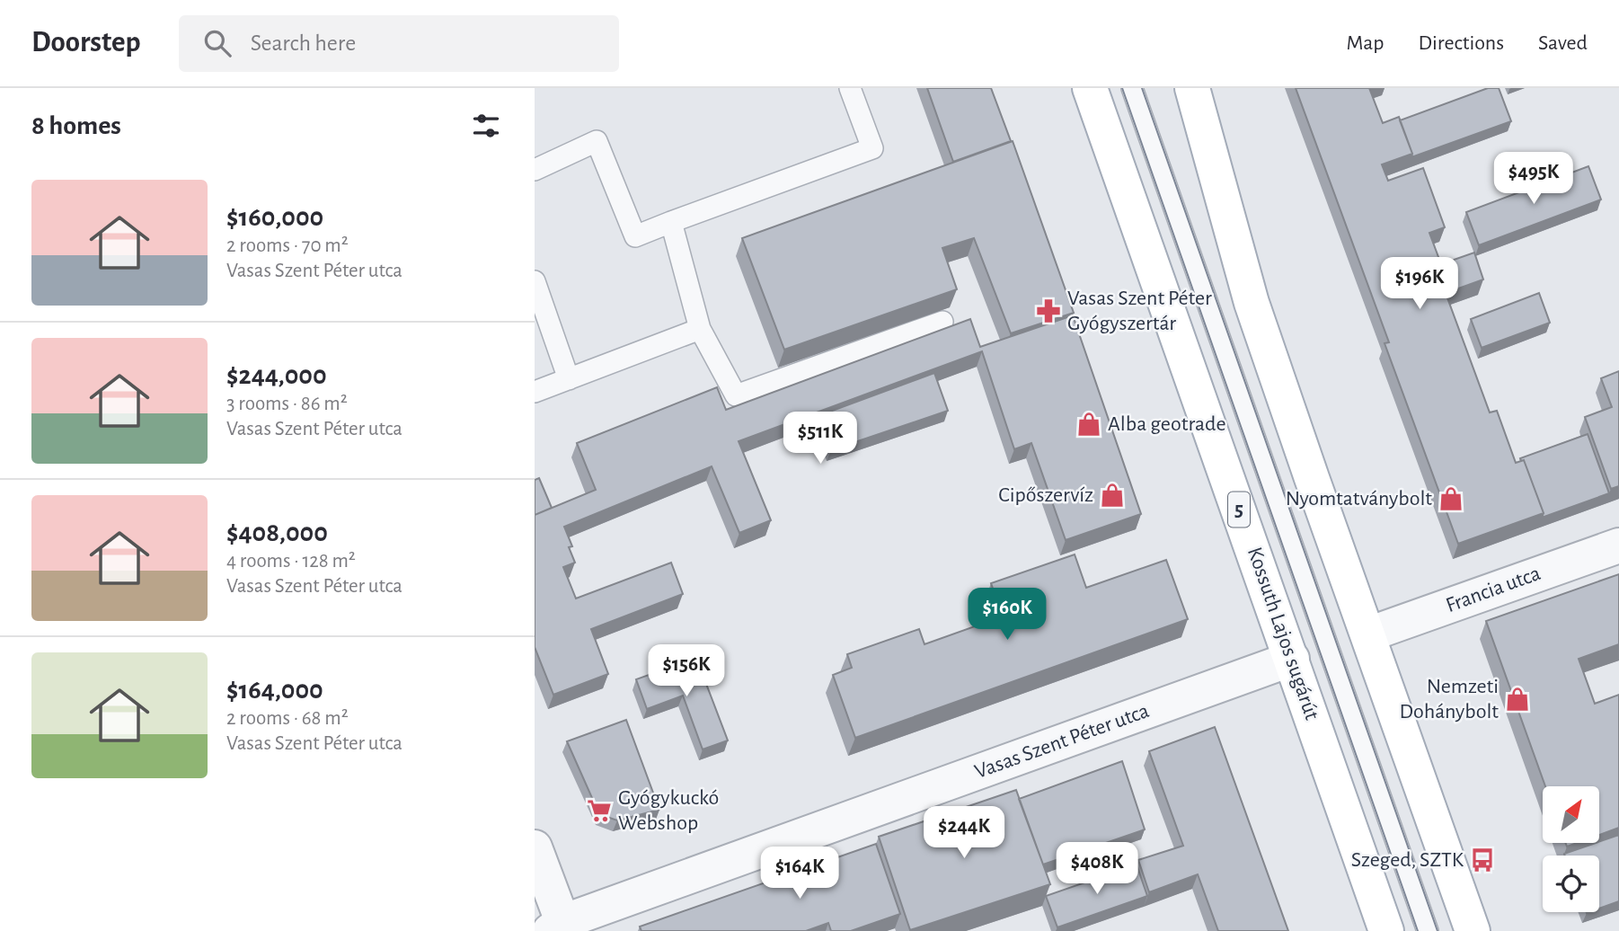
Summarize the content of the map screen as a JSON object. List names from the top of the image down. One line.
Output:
{"streets":{"main road":["5","Kossuth Lajos sugárút"],"street":["Francia utca","Vasas Szent Péter utca"]},"crossings":[["Kossuth Lajos sugárút","Vasas Szent Péter utca"]],"places":{"pharmacy":["Vasas Szent Péter Gyógyszertár"],"shop":["Alba geotrade","Cipőszervíz","Nyomtatványbolt","Nemzeti Dohánybolt"],"supermarket":["Gyógykuckó Webshop"],"bus stop":["Szeged, SZTK"]},"north":"top right","page":{"header":"Doorstep","search":"Search here","nav":["Map","Directions","Saved"],"heading":"8 homes","price":["$495K","$196K","$511K","$160K","$156K","$244K","$408K","$164K"],"list":[{"name":"$160,000","note":"2 rooms · 70 m² · Vasas Szent Péter utca"},{"name":"$244,000","note":"3 rooms · 86 m² · Vasas Szent Péter utca"},{"name":"$408,000","note":"4 rooms · 128 m² · Vasas Szent Péter utca"},{"name":"$164,000","note":"2 rooms · 68 m² · Vasas Szent Péter utca"}]}}
